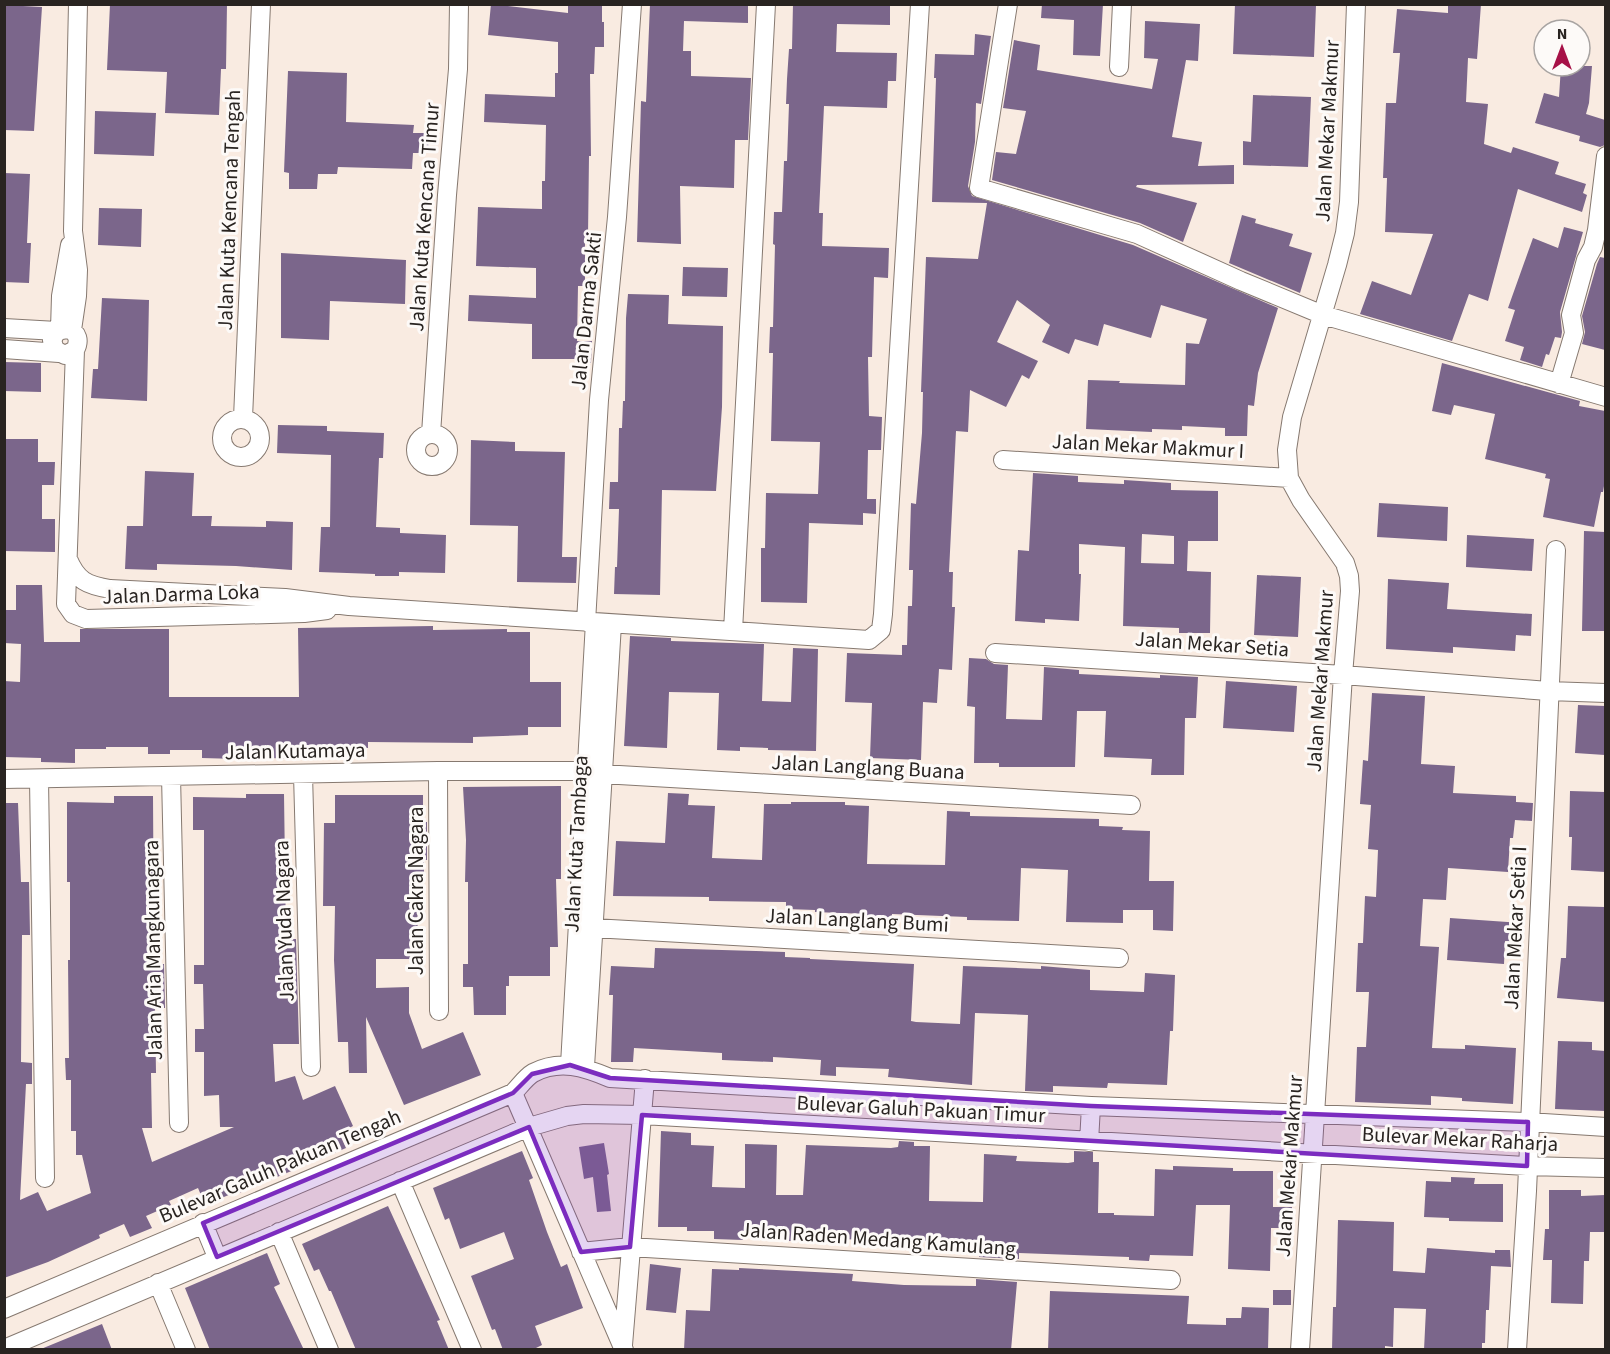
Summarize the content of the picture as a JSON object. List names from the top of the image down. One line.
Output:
{"streets":{"street":["Jalan Mekar Makmur","Jalan Kuta Kencana Tengah","Jalan Kuta Kencana Timur","Jalan Darma Sakti","Jalan Mekar Makmur I","Jalan Darma Loka","Jalan Mekar Setia","Jalan Kutamaya","Jalan Langlang Buana","Jalan Kuta Tambaga","Jalan Cakra Nagara","Jalan Langlang Bumi","Jalan Yuda Nagara","Jalan Mekar Setia I","Jalan Aria Mangkunagara","Bulevar Galuh Pakuan Timur","Bulevar Mekar Raharja","Bulevar Galuh Pakuan Tengah","Jalan Raden Medang Kamulang"]},"crossings":[["Jalan Mekar Makmur","Jalan Mekar Makmur I"],["Jalan Mekar Makmur","Jalan Mekar Setia"],["Jalan Mekar Makmur","Bulevar Galuh Pakuan Timur"],["Jalan Mekar Makmur","Bulevar Mekar Raharja"],["Jalan Darma Sakti","Jalan Darma Loka"],["Jalan Darma Sakti","Jalan Kuta Tambaga"],["Jalan Darma Loka","Jalan Kuta Tambaga"],["Jalan Mekar Setia","Jalan Mekar Setia I"],["Jalan Kutamaya","Jalan Langlang Buana"],["Jalan Kutamaya","Jalan Kuta Tambaga"],["Jalan Kutamaya","Jalan Cakra Nagara"],["Jalan Kutamaya","Jalan Yuda Nagara"],["Jalan Kutamaya","Jalan Aria Mangkunagara"],["Jalan Langlang Buana","Jalan Kuta Tambaga"],["Jalan Kuta Tambaga","Jalan Langlang Bumi"],["Jalan Kuta Tambaga","Bulevar Galuh Pakuan Timur"],["Jalan Kuta Tambaga","Bulevar Galuh Pakuan Tengah"],["Jalan Mekar Setia I","Bulevar Mekar Raharja"],["Bulevar Galuh Pakuan Timur","Bulevar Mekar Raharja"],["Bulevar Galuh Pakuan Timur","Bulevar Galuh Pakuan Tengah"]],"north":"top"}
